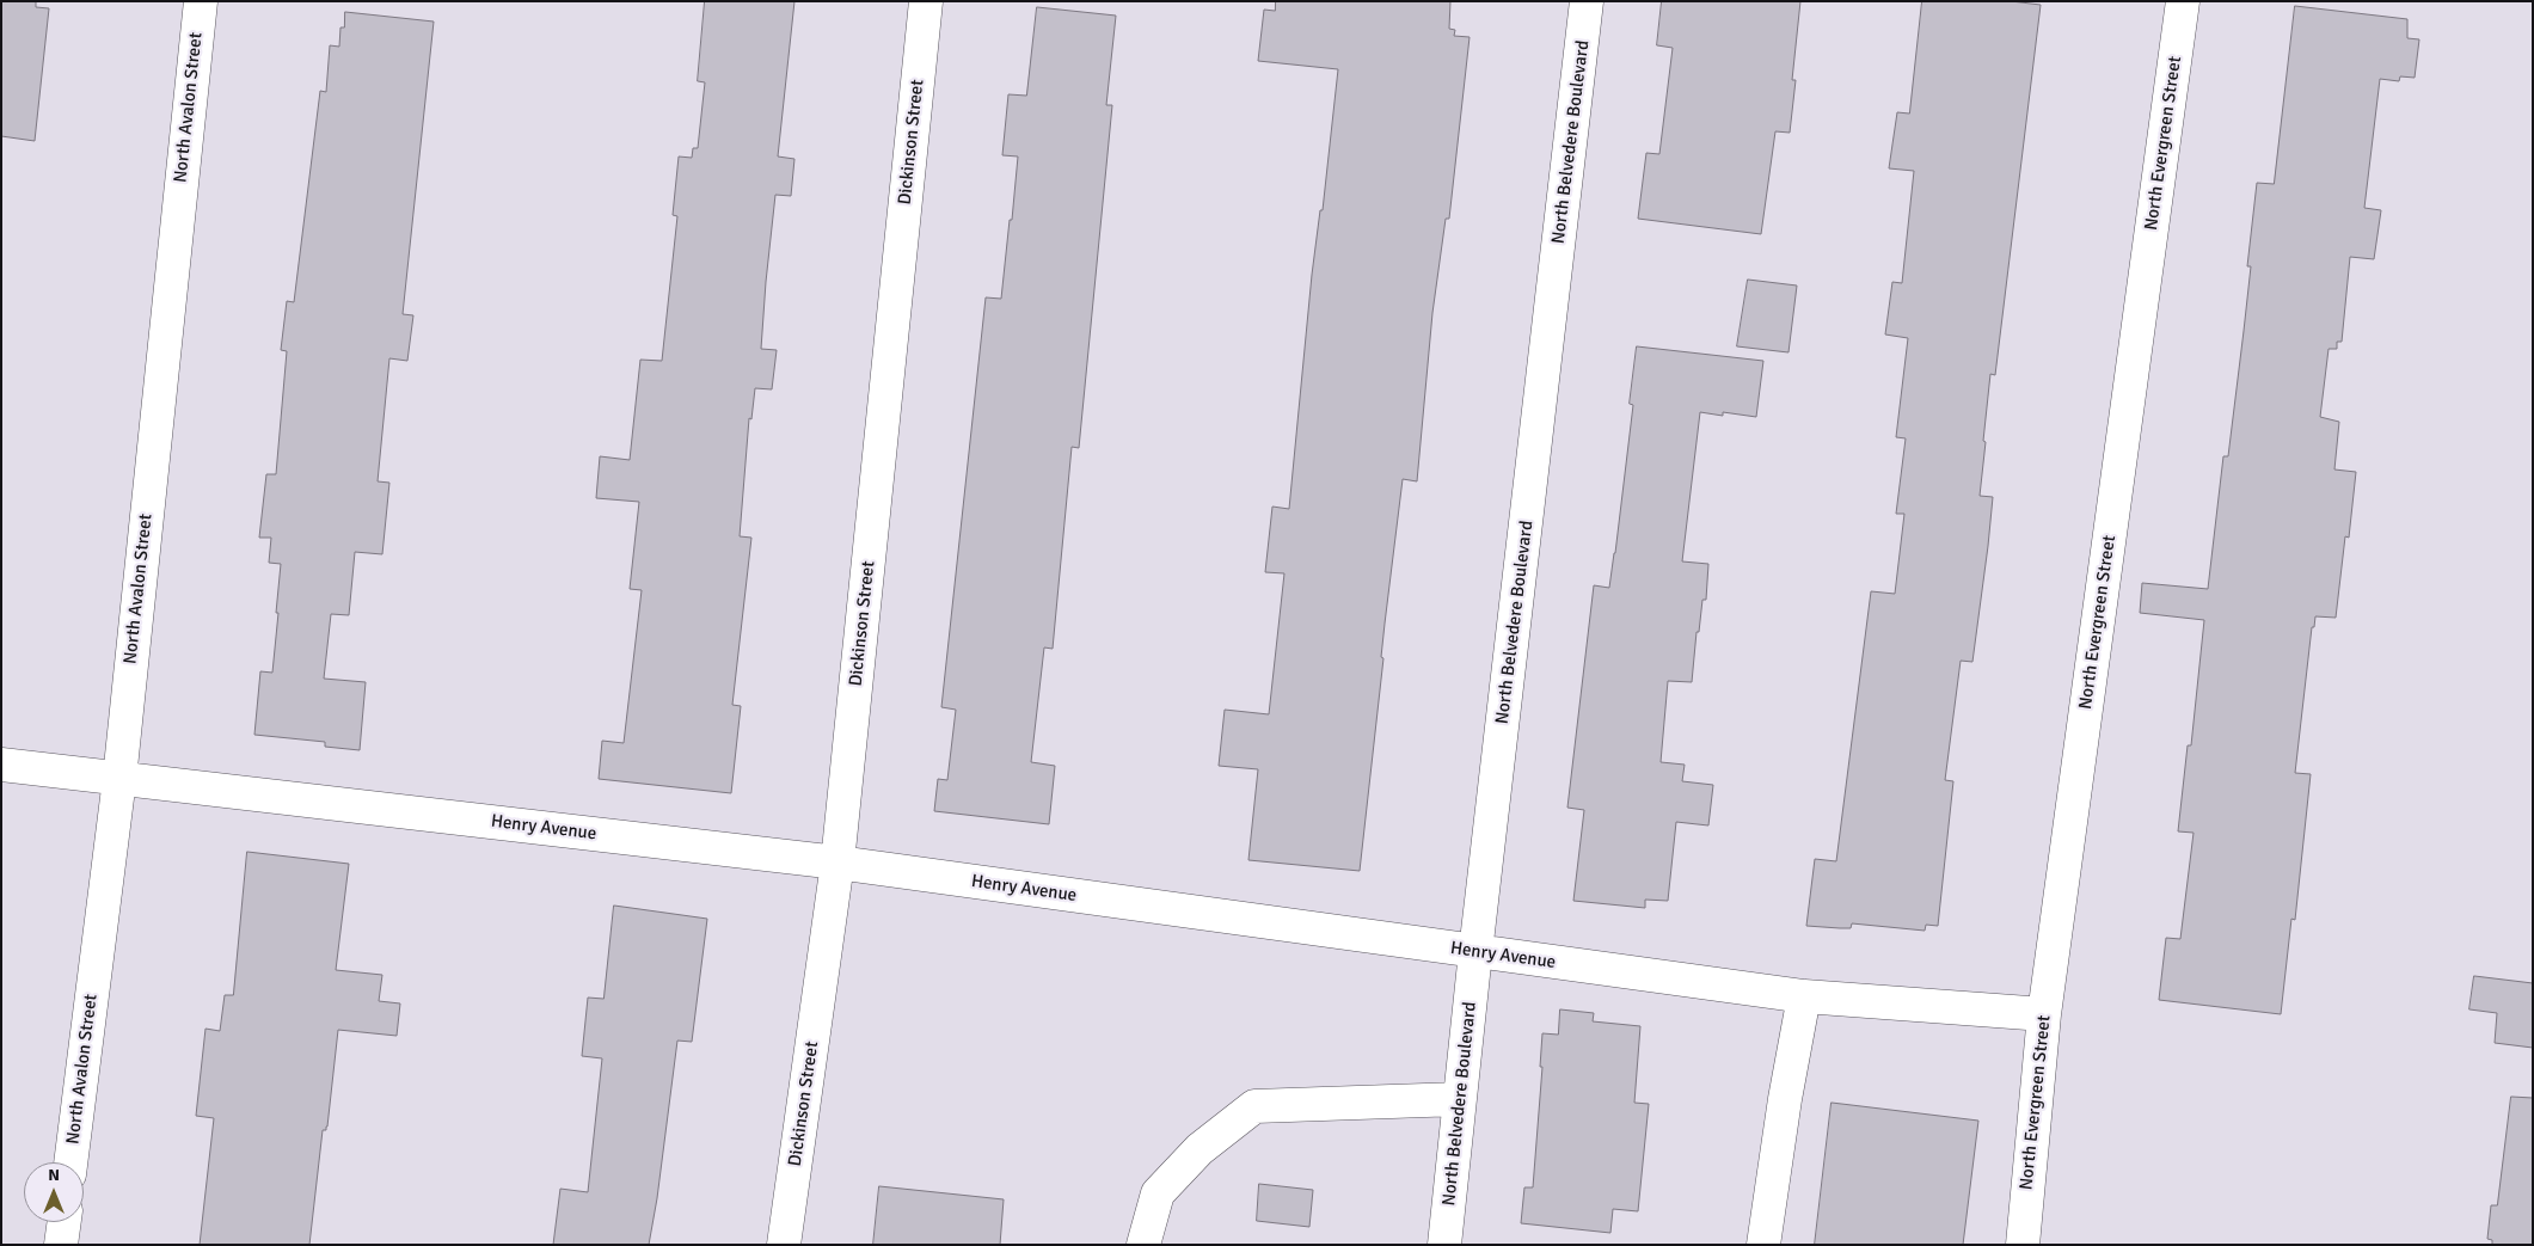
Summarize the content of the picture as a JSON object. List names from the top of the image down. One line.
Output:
{"streets":{"street":["North Avalon Street","Dickinson Street","North Belvedere Boulevard","North Evergreen Street","Henry Avenue"]},"crossings":[["North Avalon Street","Henry Avenue"],["Dickinson Street","Henry Avenue"],["North Belvedere Boulevard","Henry Avenue"],["North Evergreen Street","Henry Avenue"]],"north":"top"}
